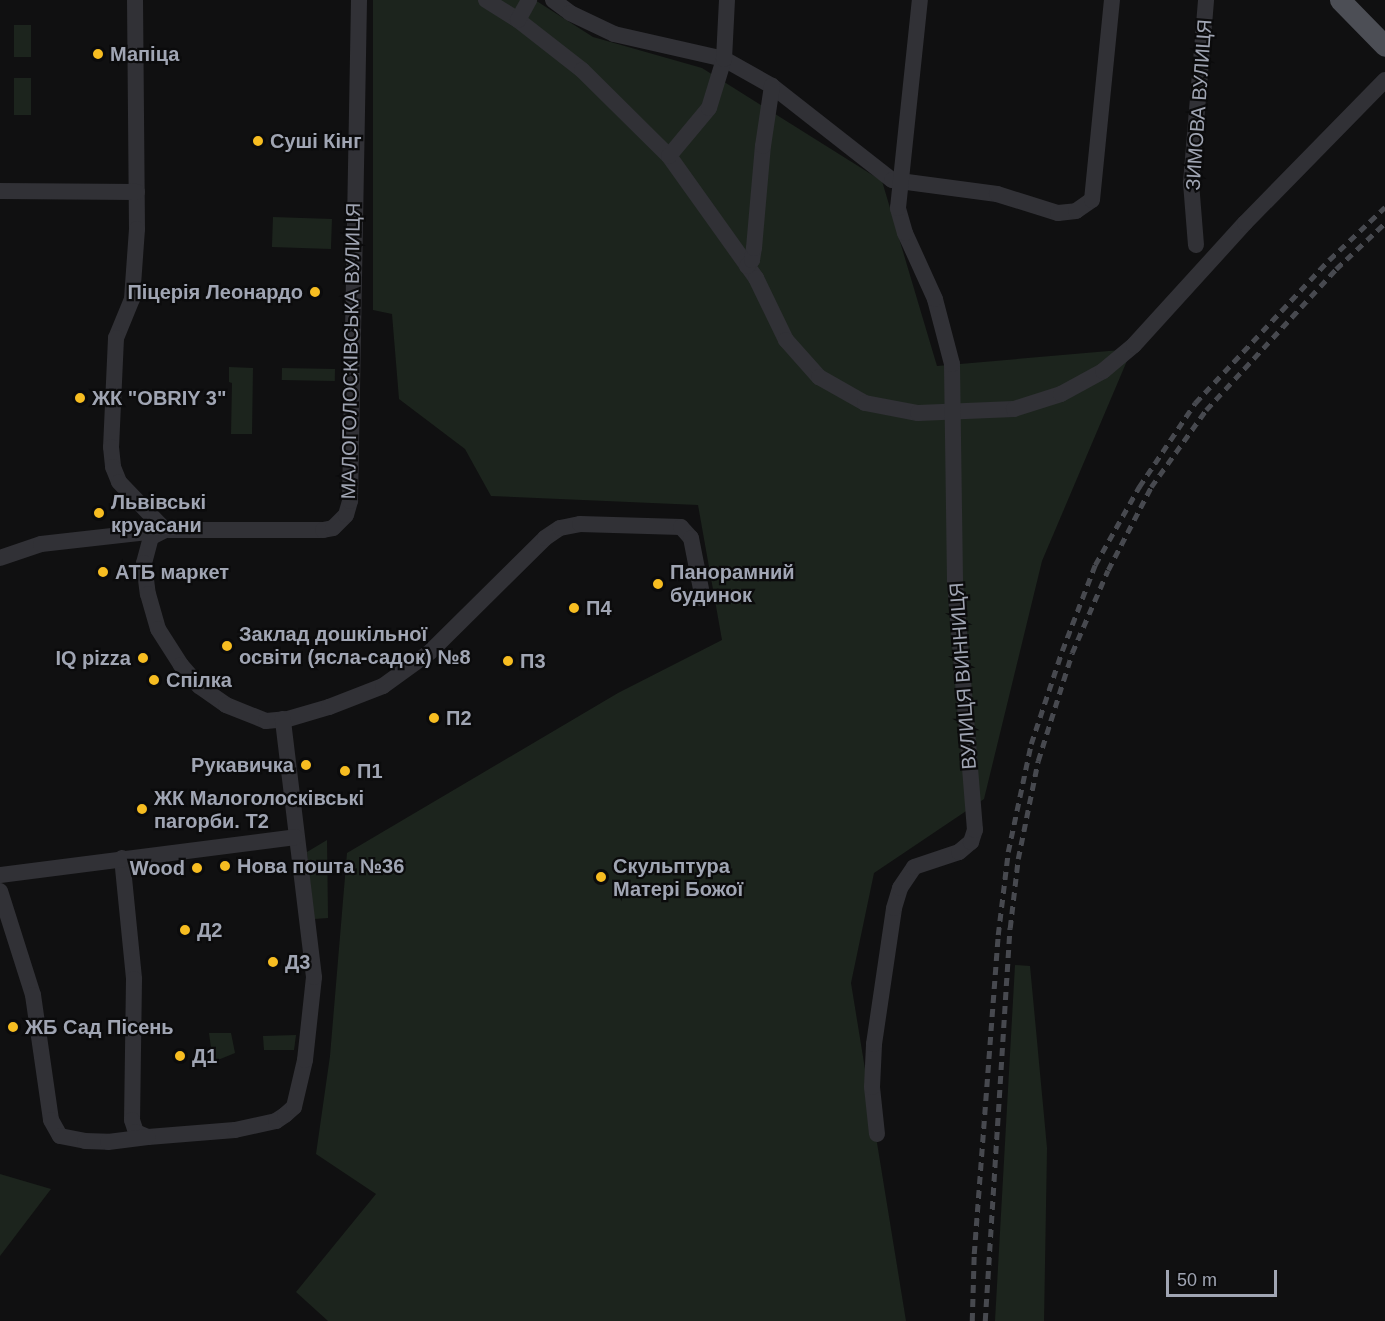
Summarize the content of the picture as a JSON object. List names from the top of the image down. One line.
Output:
{"streets":{"street":["ЗИМОВА ВУЛИЦЯ","МАЛОГОЛОСКІВСЬКА ВУЛИЦЯ","ВУЛИЦЯ ВИННИЦЯ"]},"places":["Мапіца","Суші Кінг","Піцерія Леонардо","ЖК \"OBRIY 3\"","Львівські круасани","АТБ маркет","Панорамний будинок","П4","Заклад дошкільної освіти (ясла-садок) №8","IQ pizza","П3","Спілка","П2","Рукавичка","П1","ЖК Малоголосківські пагорби. Т2","Нова пошта №36","Wood","Скульптура Матері Божої","Д2","Д3","ЖБ Сад Пісень","Д1"],"scale_bar":"50 m"}
